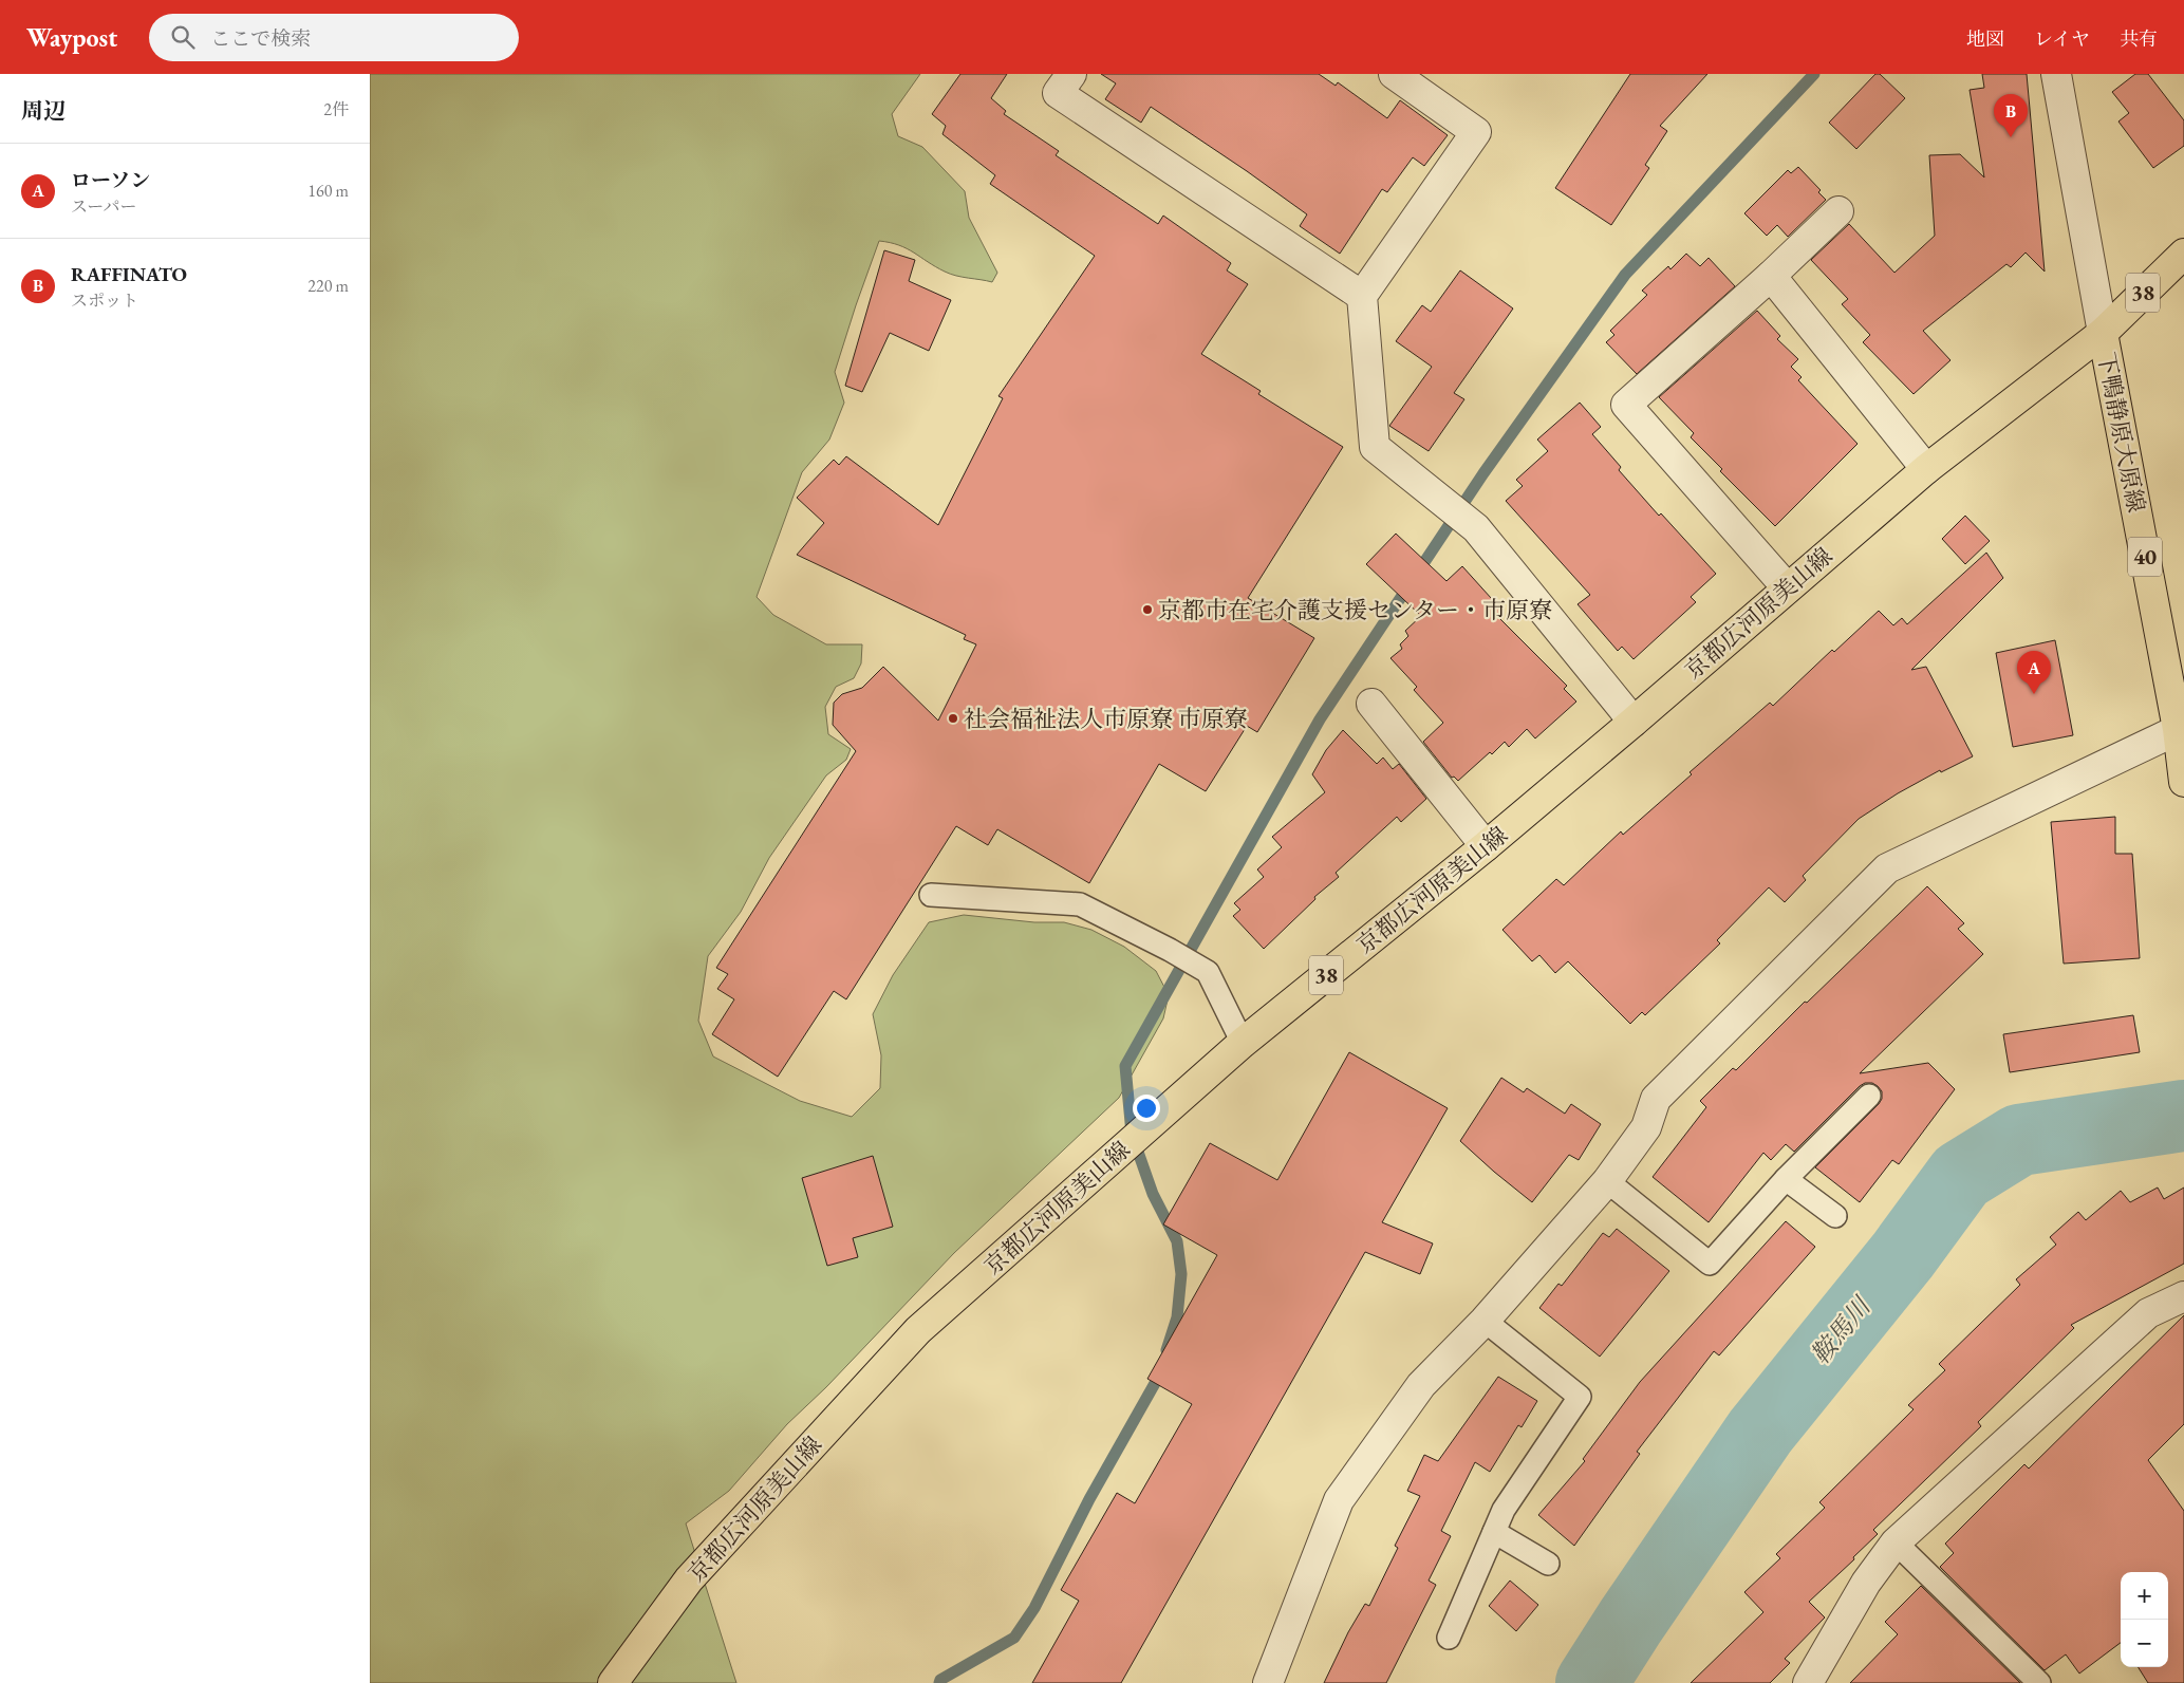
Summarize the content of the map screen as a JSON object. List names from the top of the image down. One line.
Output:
{"streets":{"main road":["38","下鴨静原大原線","40","京都広河原美山線"]},"crossings":[["下鴨静原大原線","京都広河原美山線"]],"water":["鞍馬川"],"places":["京都市在宅介護支援センター・市原寮","社会福祉法人市原寮 市原寮"],"page":{"header":"Waypost","search":"ここで検索","nav":["地図","レイヤ","共有"],"heading":["周辺","2件"],"pins":["B","A"],"list":[{"mark":"A","name":"ローソン","note":"スーパー","value":"160 m"},{"mark":"B","name":"RAFFINATO","note":"スポット","value":"220 m"}],"map_buttons":["+","−"]}}
